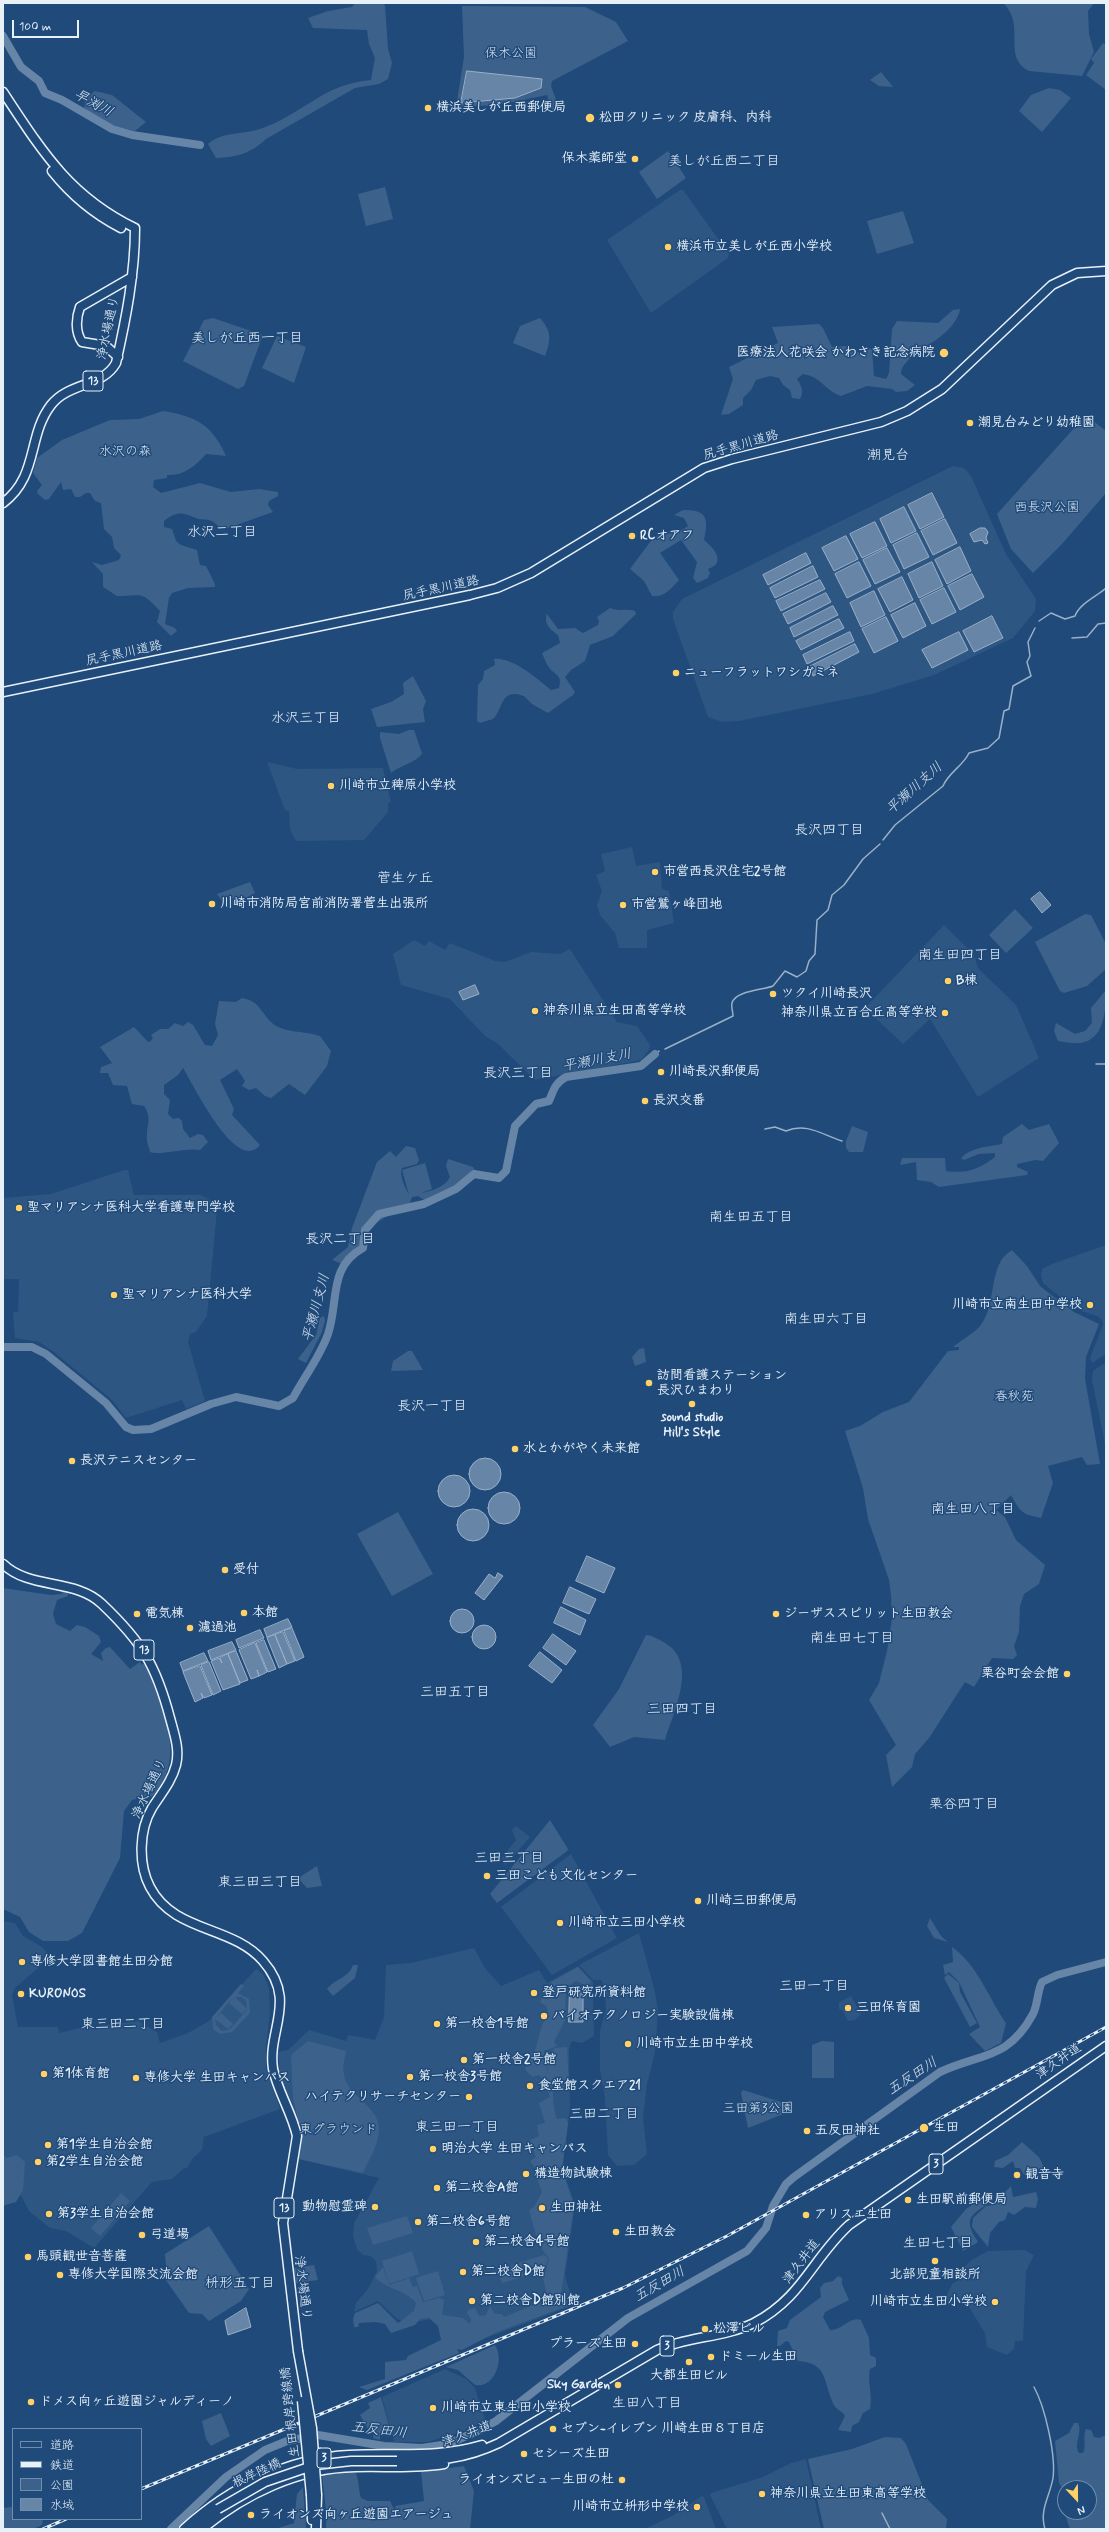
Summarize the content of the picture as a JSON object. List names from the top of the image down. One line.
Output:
{"streets":{"main road":["浄水場通り","13","尻手黒川道路","津久井道","3","生田根岸跨線橋","根岸陸橋"]},"crossings":[["浄水場通り","生田根岸跨線橋"],["13","生田根岸跨線橋"],["13","根岸陸橋"],["津久井道","3"],["津久井道","根岸陸橋"],["生田根岸跨線橋","根岸陸橋"]],"districts":["美しが丘西二丁目","美しが丘西一丁目","潮見台","水沢二丁目","水沢三丁目","長沢四丁目","菅生ケ丘","南生田四丁目","長沢三丁目","南生田五丁目","長沢二丁目","南生田六丁目","長沢一丁目","南生田八丁目","南生田七丁目","三田五丁目","三田四丁目","栗谷四丁目","三田三丁目","東三田三丁目","三田一丁目","東三田二丁目","三田二丁目","東三田一丁目","生田七丁目","枡形五丁目","生田八丁目"],"water":["早渕川","平瀬川支川","五反田川"],"parks":["保木公園","水沢の森","西長沢公園","春秋苑","三田第3公園","東グラウンド"],"places":["横浜美しが丘西郵便局","松田クリニック 皮膚科、内科","保木薬師堂","横浜市立美しが丘西小学校","医療法人花咲会 かわさき記念病院","潮見台みどり幼稚園","RCオアフ","ニューフラットワシガミネ","川崎市立稗原小学校","市営西長沢住宅2号館","川崎市消防局宮前消防署菅生出張所","市営鷲ヶ峰団地","B棟","ツクイ川崎長沢","神奈川県立生田高等学校","神奈川県立百合丘高等学校","川崎長沢郵便局","長沢交番","聖マリアンナ医科大学看護専門学校","聖マリアンナ医科大学","川崎市立南生田中学校","訪問看護ステーション 長沢ひまわり","sound studio Hill's Style","水とかがやく未来館","長沢テニスセンター","受付","本館","電気棟","ジーザススピリット生田教会","濾過池","栗谷町会会館","三田こども文化センター","川崎三田郵便局","川崎市立三田小学校","専修大学図書館生田分館","登戸研究所資料館","KURONOS","三田保育園","バイオテクノロジー実験設備棟","第一校舎1号館","川崎市立生田中学校","第一校舎2号館","第1体育館","第一校舎3号館","専修大学 生田キャンパス","食堂館スクエア21","ハイテクリサーチセンター","生田","五反田神社","第1学生自治会館","明治大学 生田キャンパス","第2学生自治会館","構造物試験棟","観音寺","第二校舎A館","生田駅前郵便局","動物慰霊碑","生田神社","第3学生自治会館","アリスエ生田","第二校舎6号館","生田教会","弓道場","第二校舎4号館","馬頭観世音菩薩","北部児童相談所","第二校舎D館","専修大学国際交流会館","第二校舎D館別館","川崎市立生田小学校","松澤ビル","プラーズ生田","ドミール生田","大都生田ビル","Sky Garden","ドメス向ヶ丘遊園ジャルディーノ","川崎市立東生田小学校","セブン-イレブン 川崎生田８丁目店","セシーズ生田","ライオンズビュー生田の杜","神奈川県立生田東高等学校","川崎市立枡形中学校","ライオンズ向ヶ丘遊園エアージュ"],"legend":["道路","鉄道","公園","水域"],"scale_bar":"100 m","north":"bottom"}
